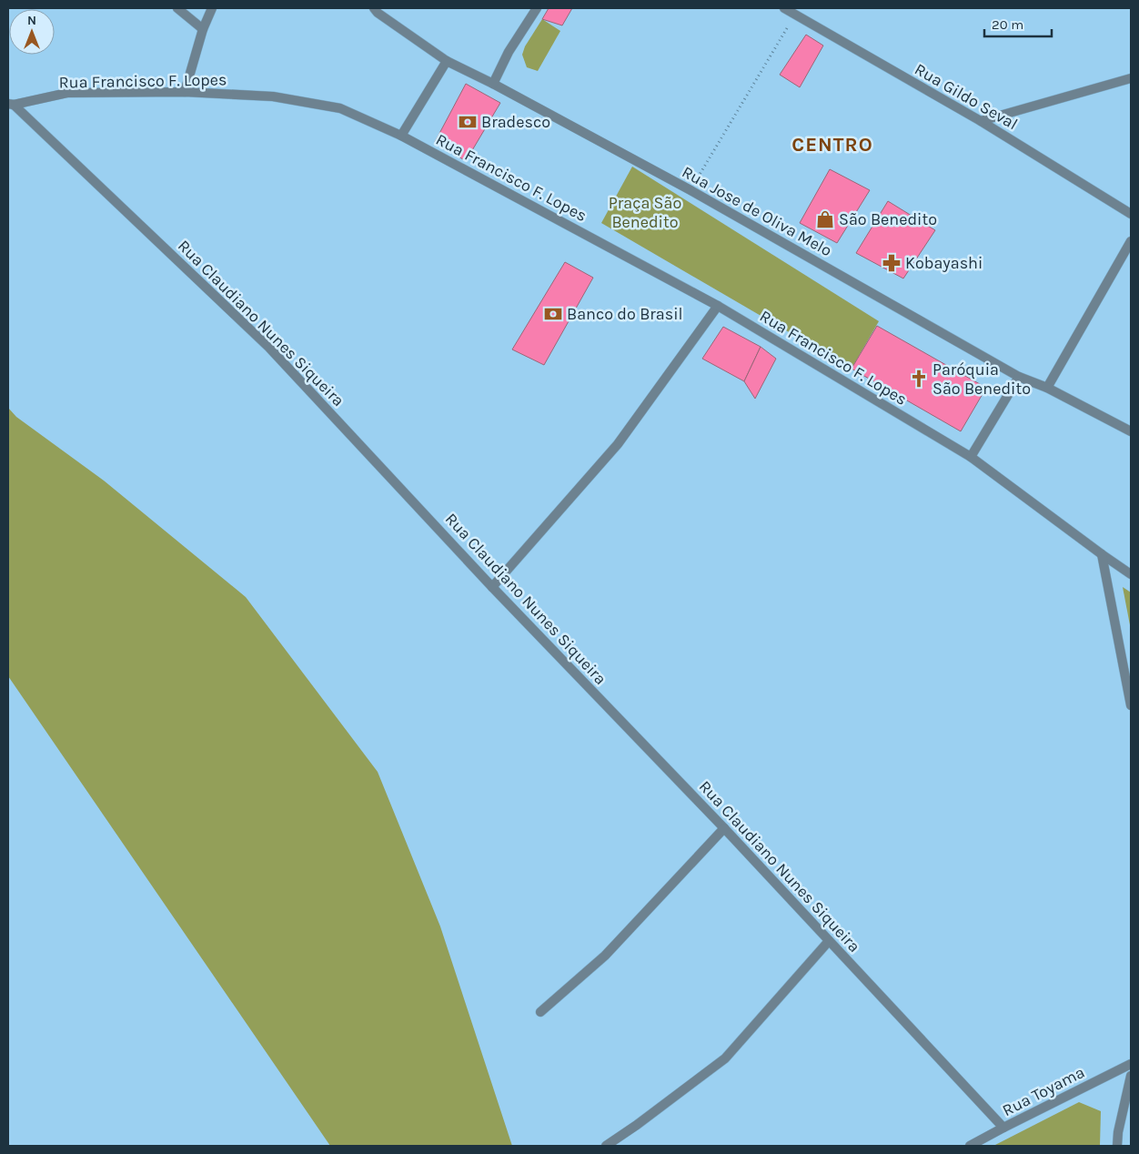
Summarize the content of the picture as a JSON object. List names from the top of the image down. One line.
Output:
{"streets":{"street":["Rua Francisco F. Lopes","Rua Gildo Seval","Rua Jose de Oliva Melo","Rua Claudiano Nunes Siqueira","Rua Toyama"]},"crossings":[["Rua Francisco F. Lopes","Rua Claudiano Nunes Siqueira"],["Rua Claudiano Nunes Siqueira","Rua Toyama"]],"districts":["CENTRO"],"parks":["Praça São Benedito"],"places":{"bank":["Bradesco","Banco do Brasil"],"shop":["São Benedito"],"pharmacy":["Kobayashi"],"church":["Paróquia São Benedito"]},"scale_bar":"20 m","north":"top"}
